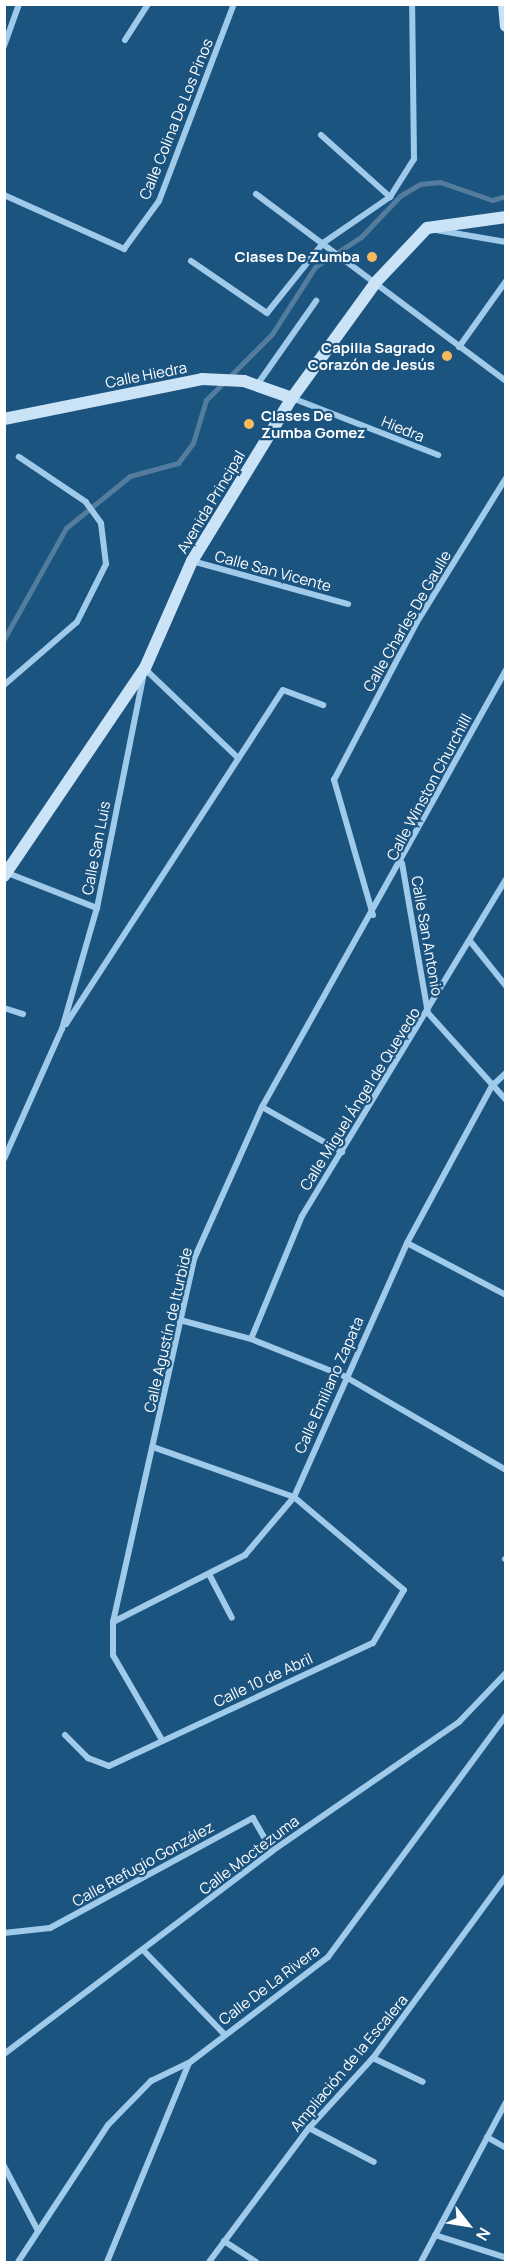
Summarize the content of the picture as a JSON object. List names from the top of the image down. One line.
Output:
{"streets":{"street":["Calle Colina De Los Pinos","Calle Hiedra","Hiedra","Avenida Principal","Calle San Vicente","Calle Charles De Gaulle","Calle Winston Churchilll","Calle San Luis","Calle San Antonio","Calle Miguel Ángel de Quevedo","Calle Agustín de Iturbide","Calle Emiliano Zapata","Calle 10 de Abril","Calle Moctezuma","Calle Refugio González","Calle De La Rivera","Ampliación de la Escalera"]},"crossings":[["Calle Hiedra","Hiedra"],["Calle Hiedra","Avenida Principal"],["Hiedra","Avenida Principal"],["Avenida Principal","Calle San Vicente"],["Avenida Principal","Calle San Luis"],["Calle Charles De Gaulle","Calle Winston Churchilll"],["Calle Charles De Gaulle","Calle Agustín de Iturbide"],["Calle Winston Churchilll","Calle San Antonio"],["Calle Winston Churchilll","Calle Agustín de Iturbide"],["Calle San Antonio","Calle Miguel Ángel de Quevedo"],["Calle Agustín de Iturbide","Calle Emiliano Zapata"],["Calle Agustín de Iturbide","Calle 10 de Abril"],["Calle Emiliano Zapata","Calle 10 de Abril"],["Calle Moctezuma","Calle Refugio González"]],"places":["Clases De Zumba","Capilla Sagrado Corazón de Jesús","Clases De Zumba Gomez"],"north":"bottom right"}
